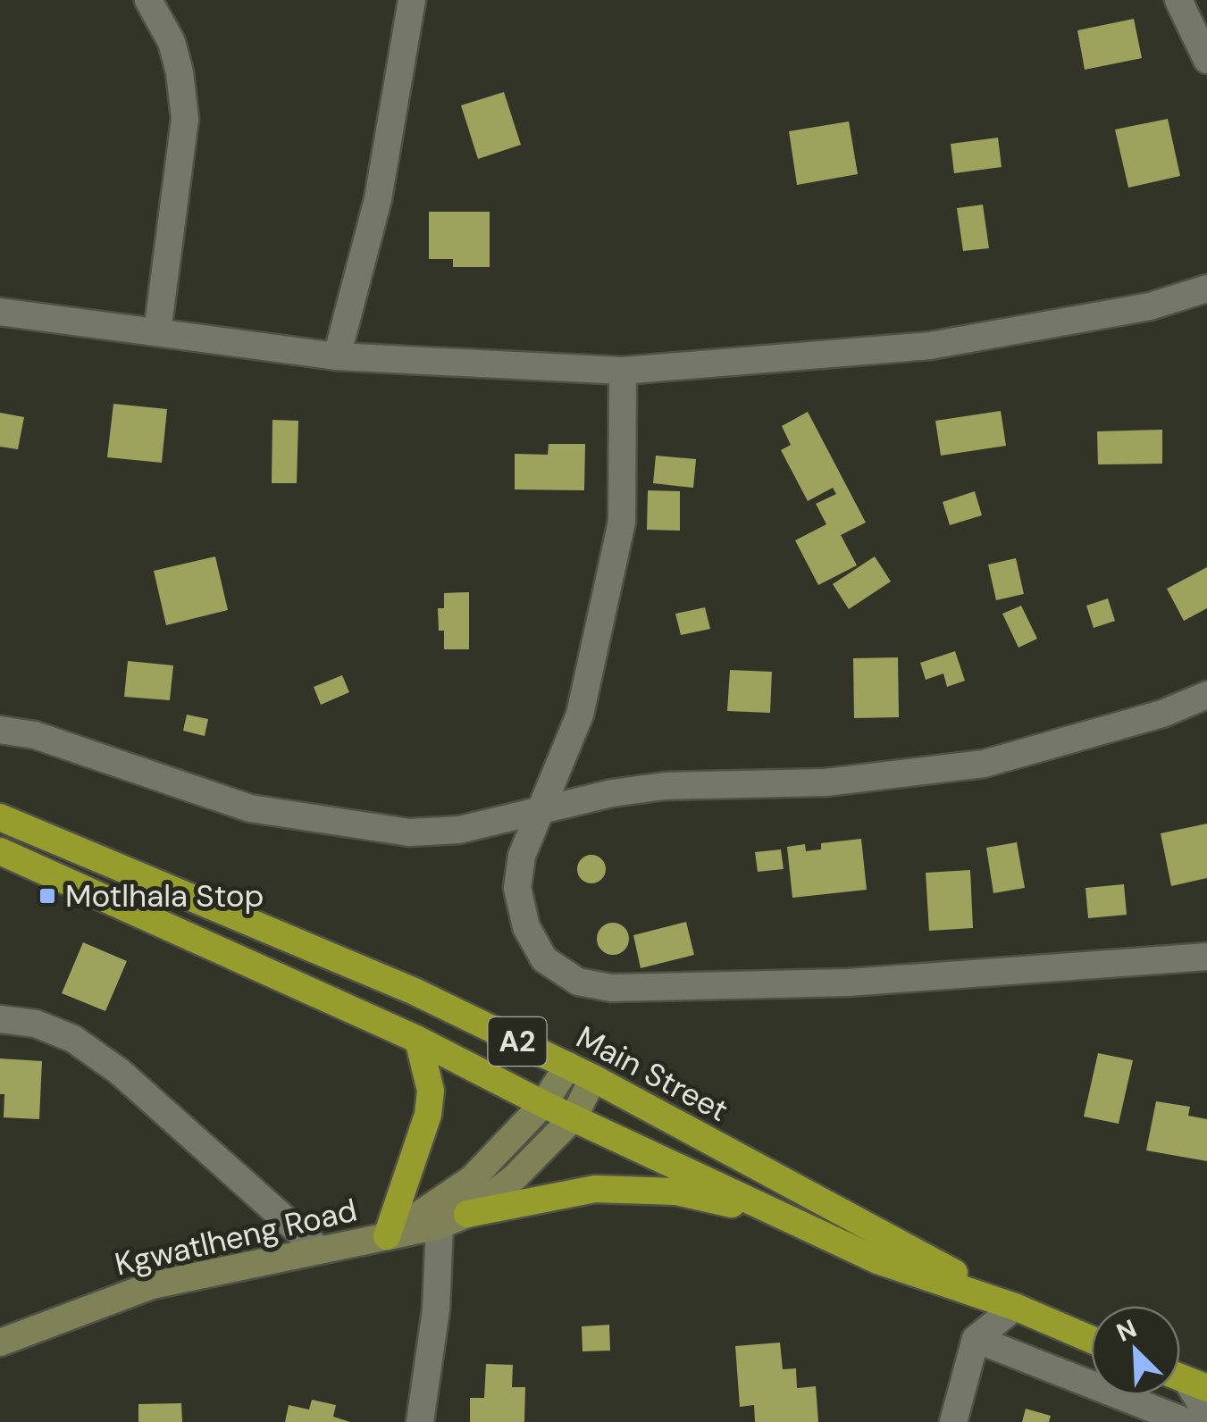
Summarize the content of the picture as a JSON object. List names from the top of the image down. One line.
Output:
{"streets":{"highway":["A2","Main Street"],"street":["Kgwatlheng Road"]},"crossings":[["Main Street","Kgwatlheng Road"]],"places":{"transit":["Motlhala Stop"]},"north":"top left"}
